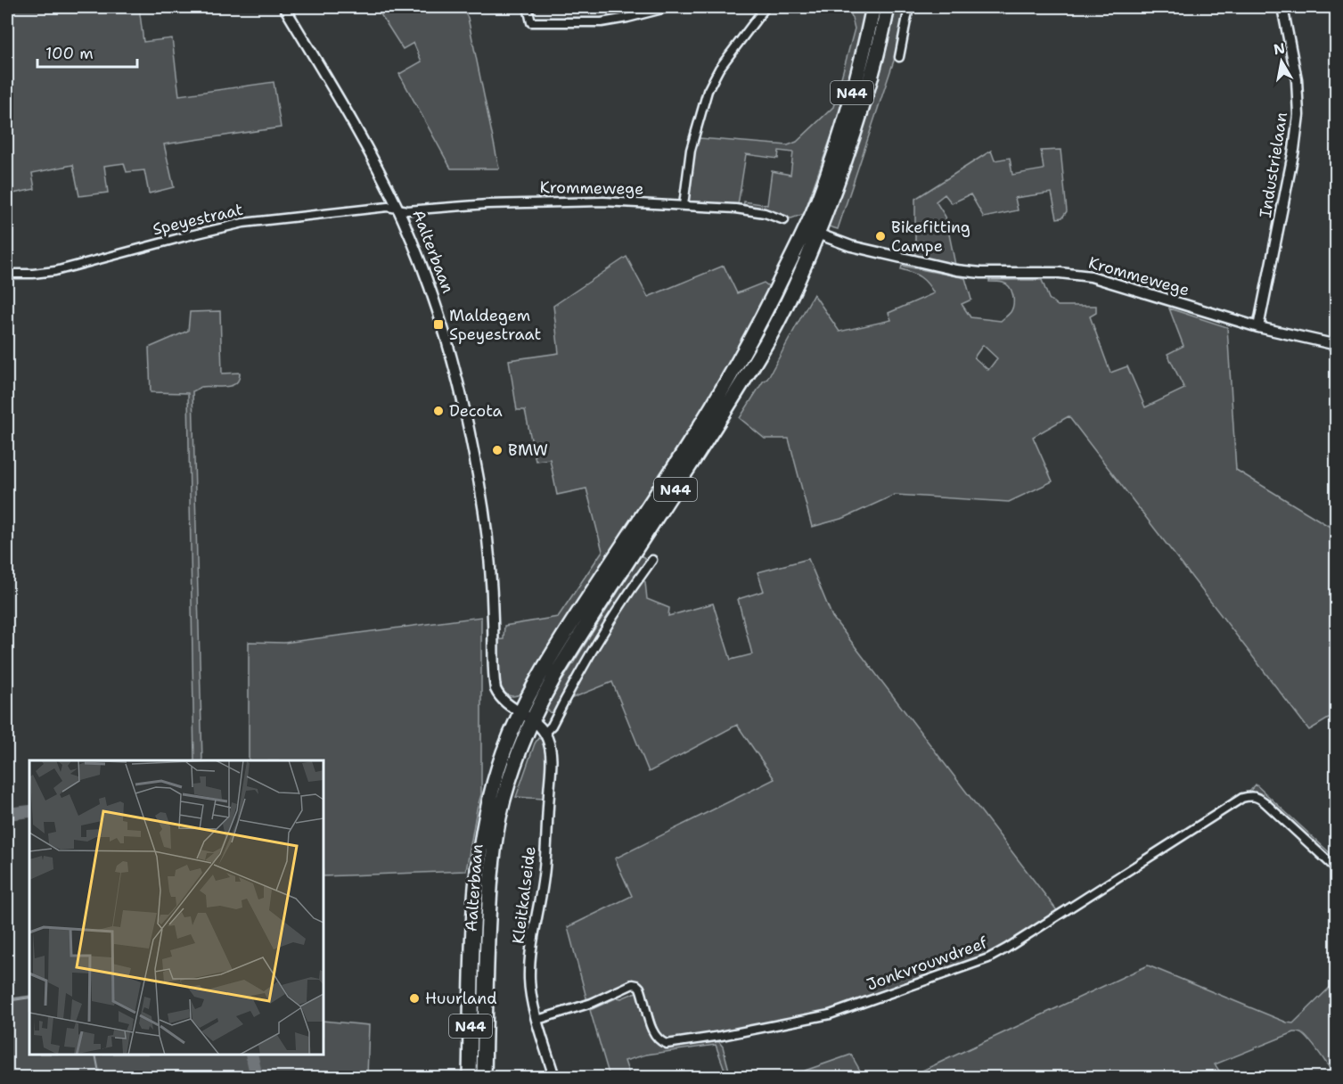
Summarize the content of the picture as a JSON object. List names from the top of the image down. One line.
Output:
{"streets":{"highway":["N44","Aalterbaan"],"street":["Industrielaan","Krommewege","Speyestraat","Kleitkalseide","Jonkvrouwdreef"]},"crossings":[["N44","Krommewege"],["N44","Aalterbaan"],["N44","Kleitkalseide"],["Industrielaan","Krommewege"],["Krommewege","Speyestraat"],["Krommewege","Aalterbaan"],["Speyestraat","Aalterbaan"],["Aalterbaan","Kleitkalseide"],["Kleitkalseide","Jonkvrouwdreef"]],"places":{"other":["Bikefitting Campe","Decota","BMW","Huurland"],"transit":["Maldegem Speyestraat"]},"scale_bar":"100 m","north":"top"}
